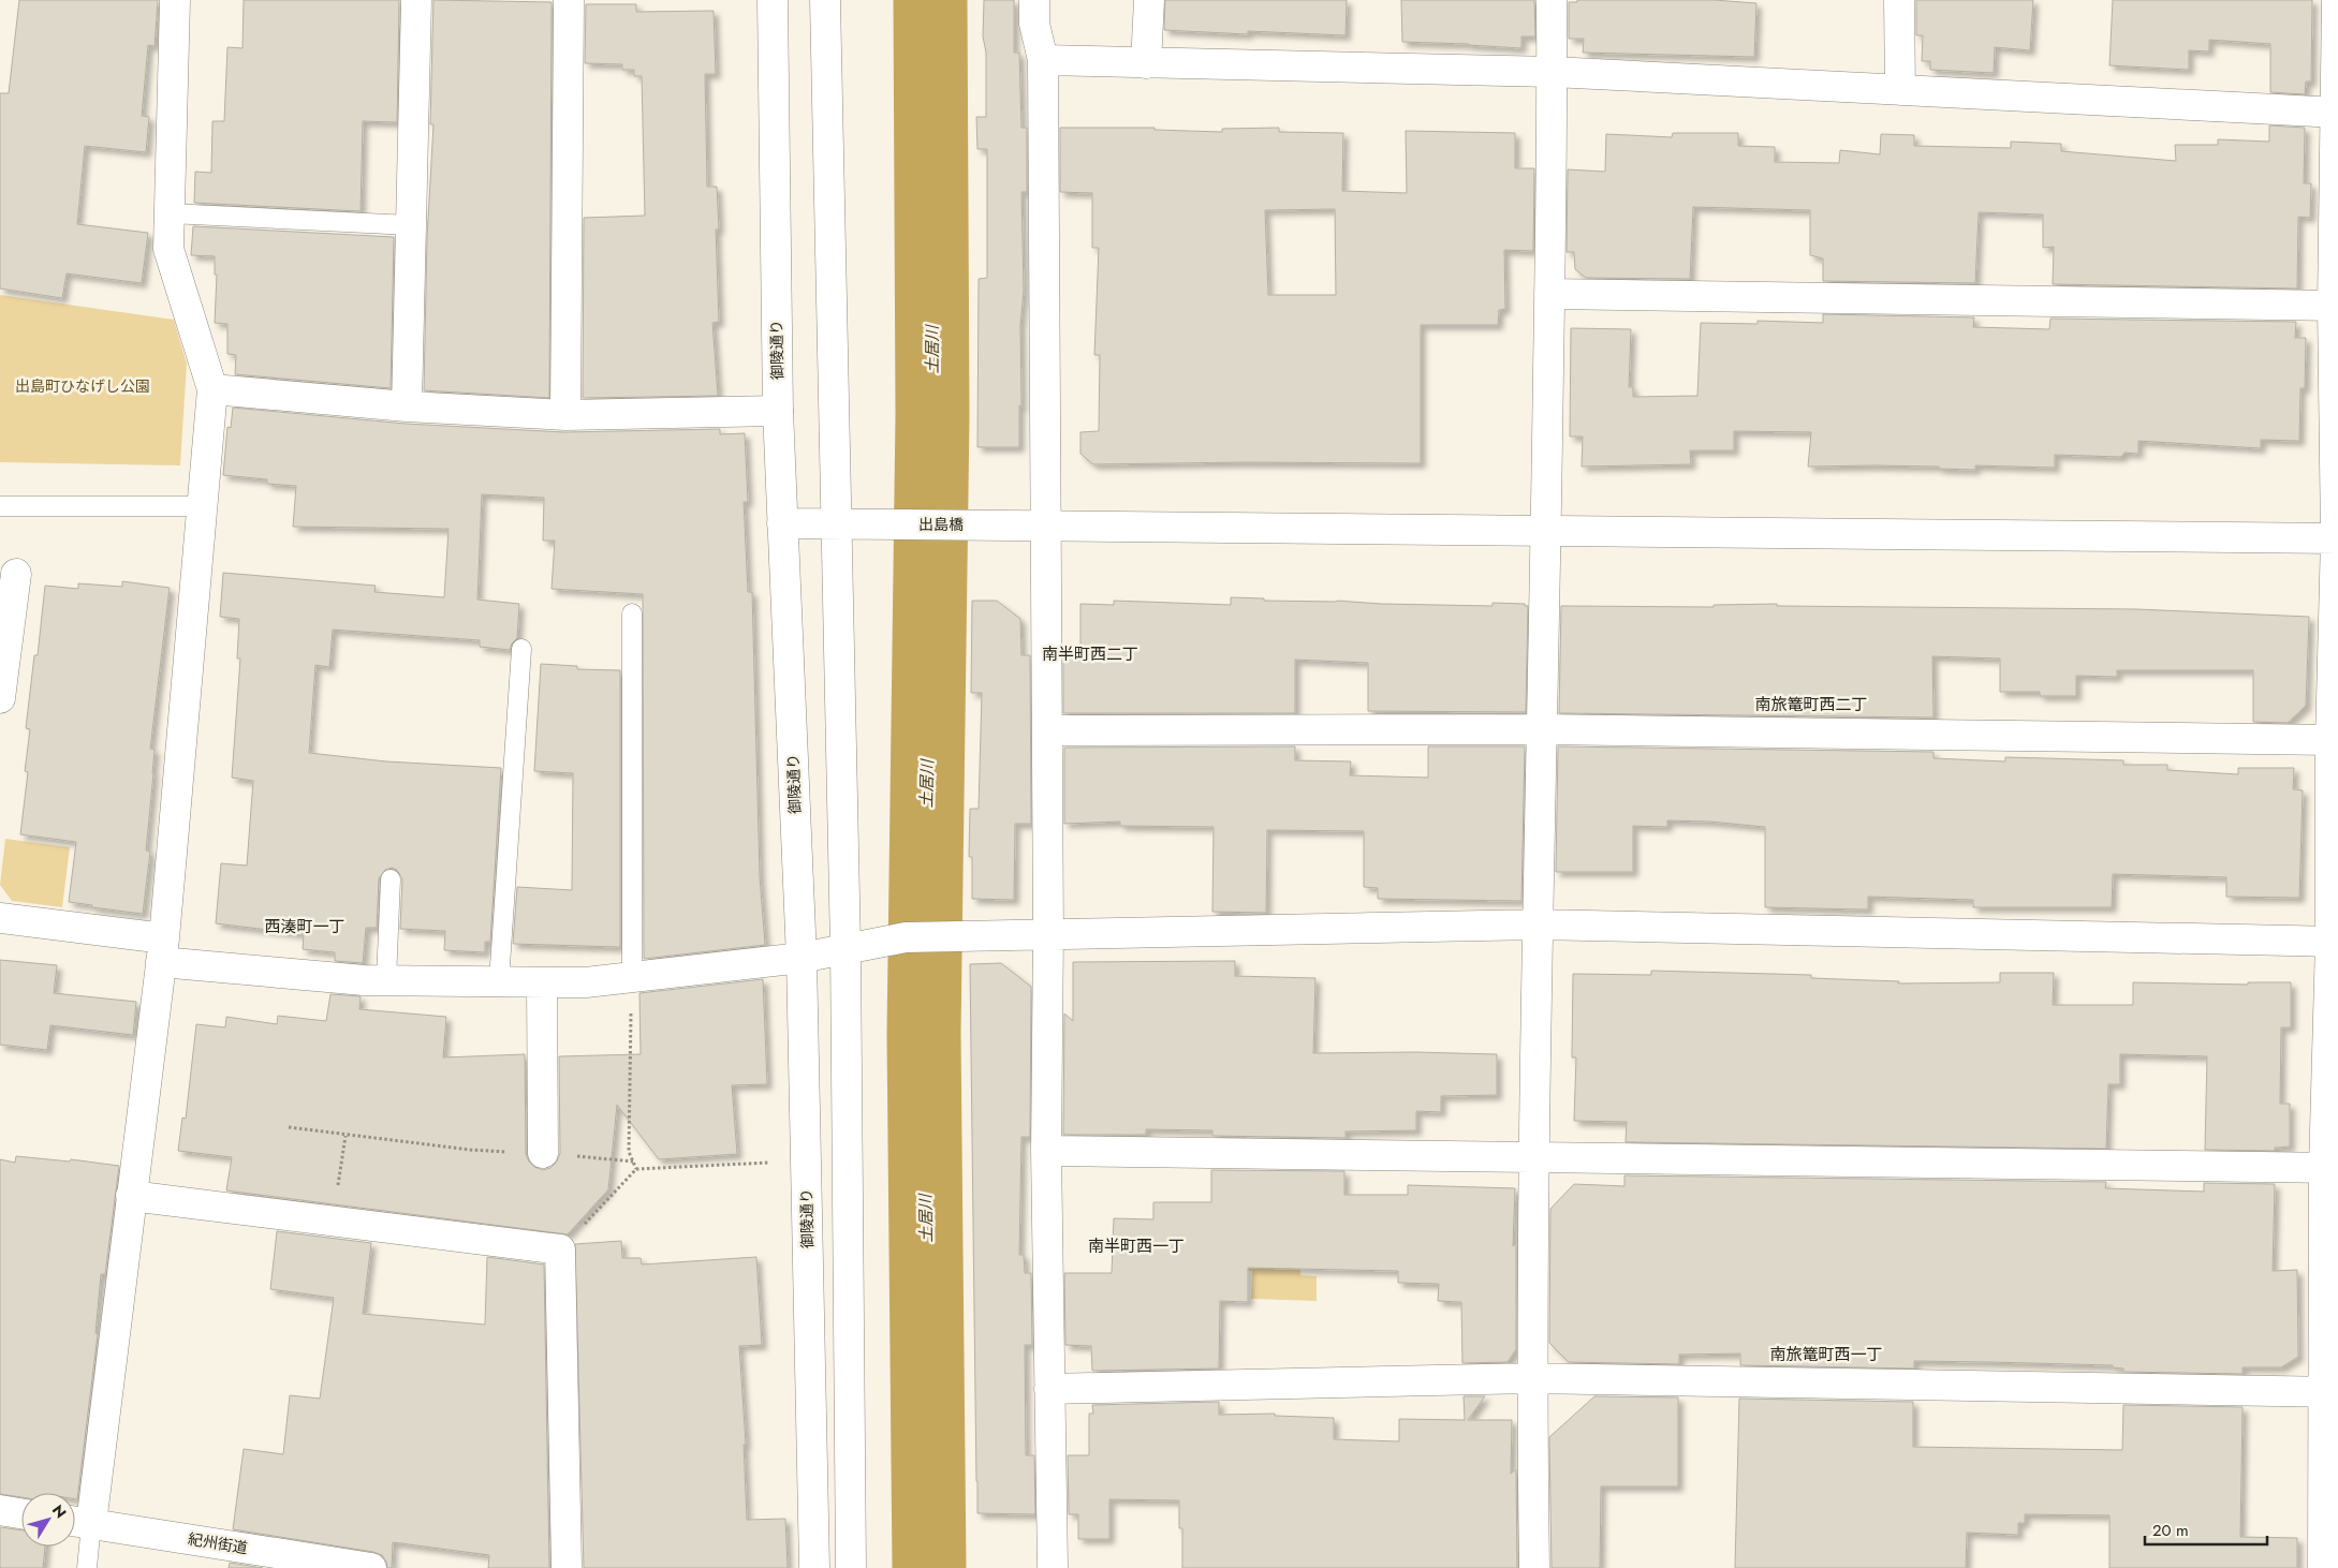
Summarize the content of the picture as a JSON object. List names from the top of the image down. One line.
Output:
{"streets":{"street":["御陵通り","出島橋","紀州街道"]},"crossings":[["御陵通り","出島橋"]],"districts":["南半町西二丁","南旅篭町西二丁","西湊町一丁","南半町西一丁","南旅篭町西一丁"],"water":["土居川"],"parks":["出島町ひなげし公園"],"scale_bar":"20 m","north":"top right"}
